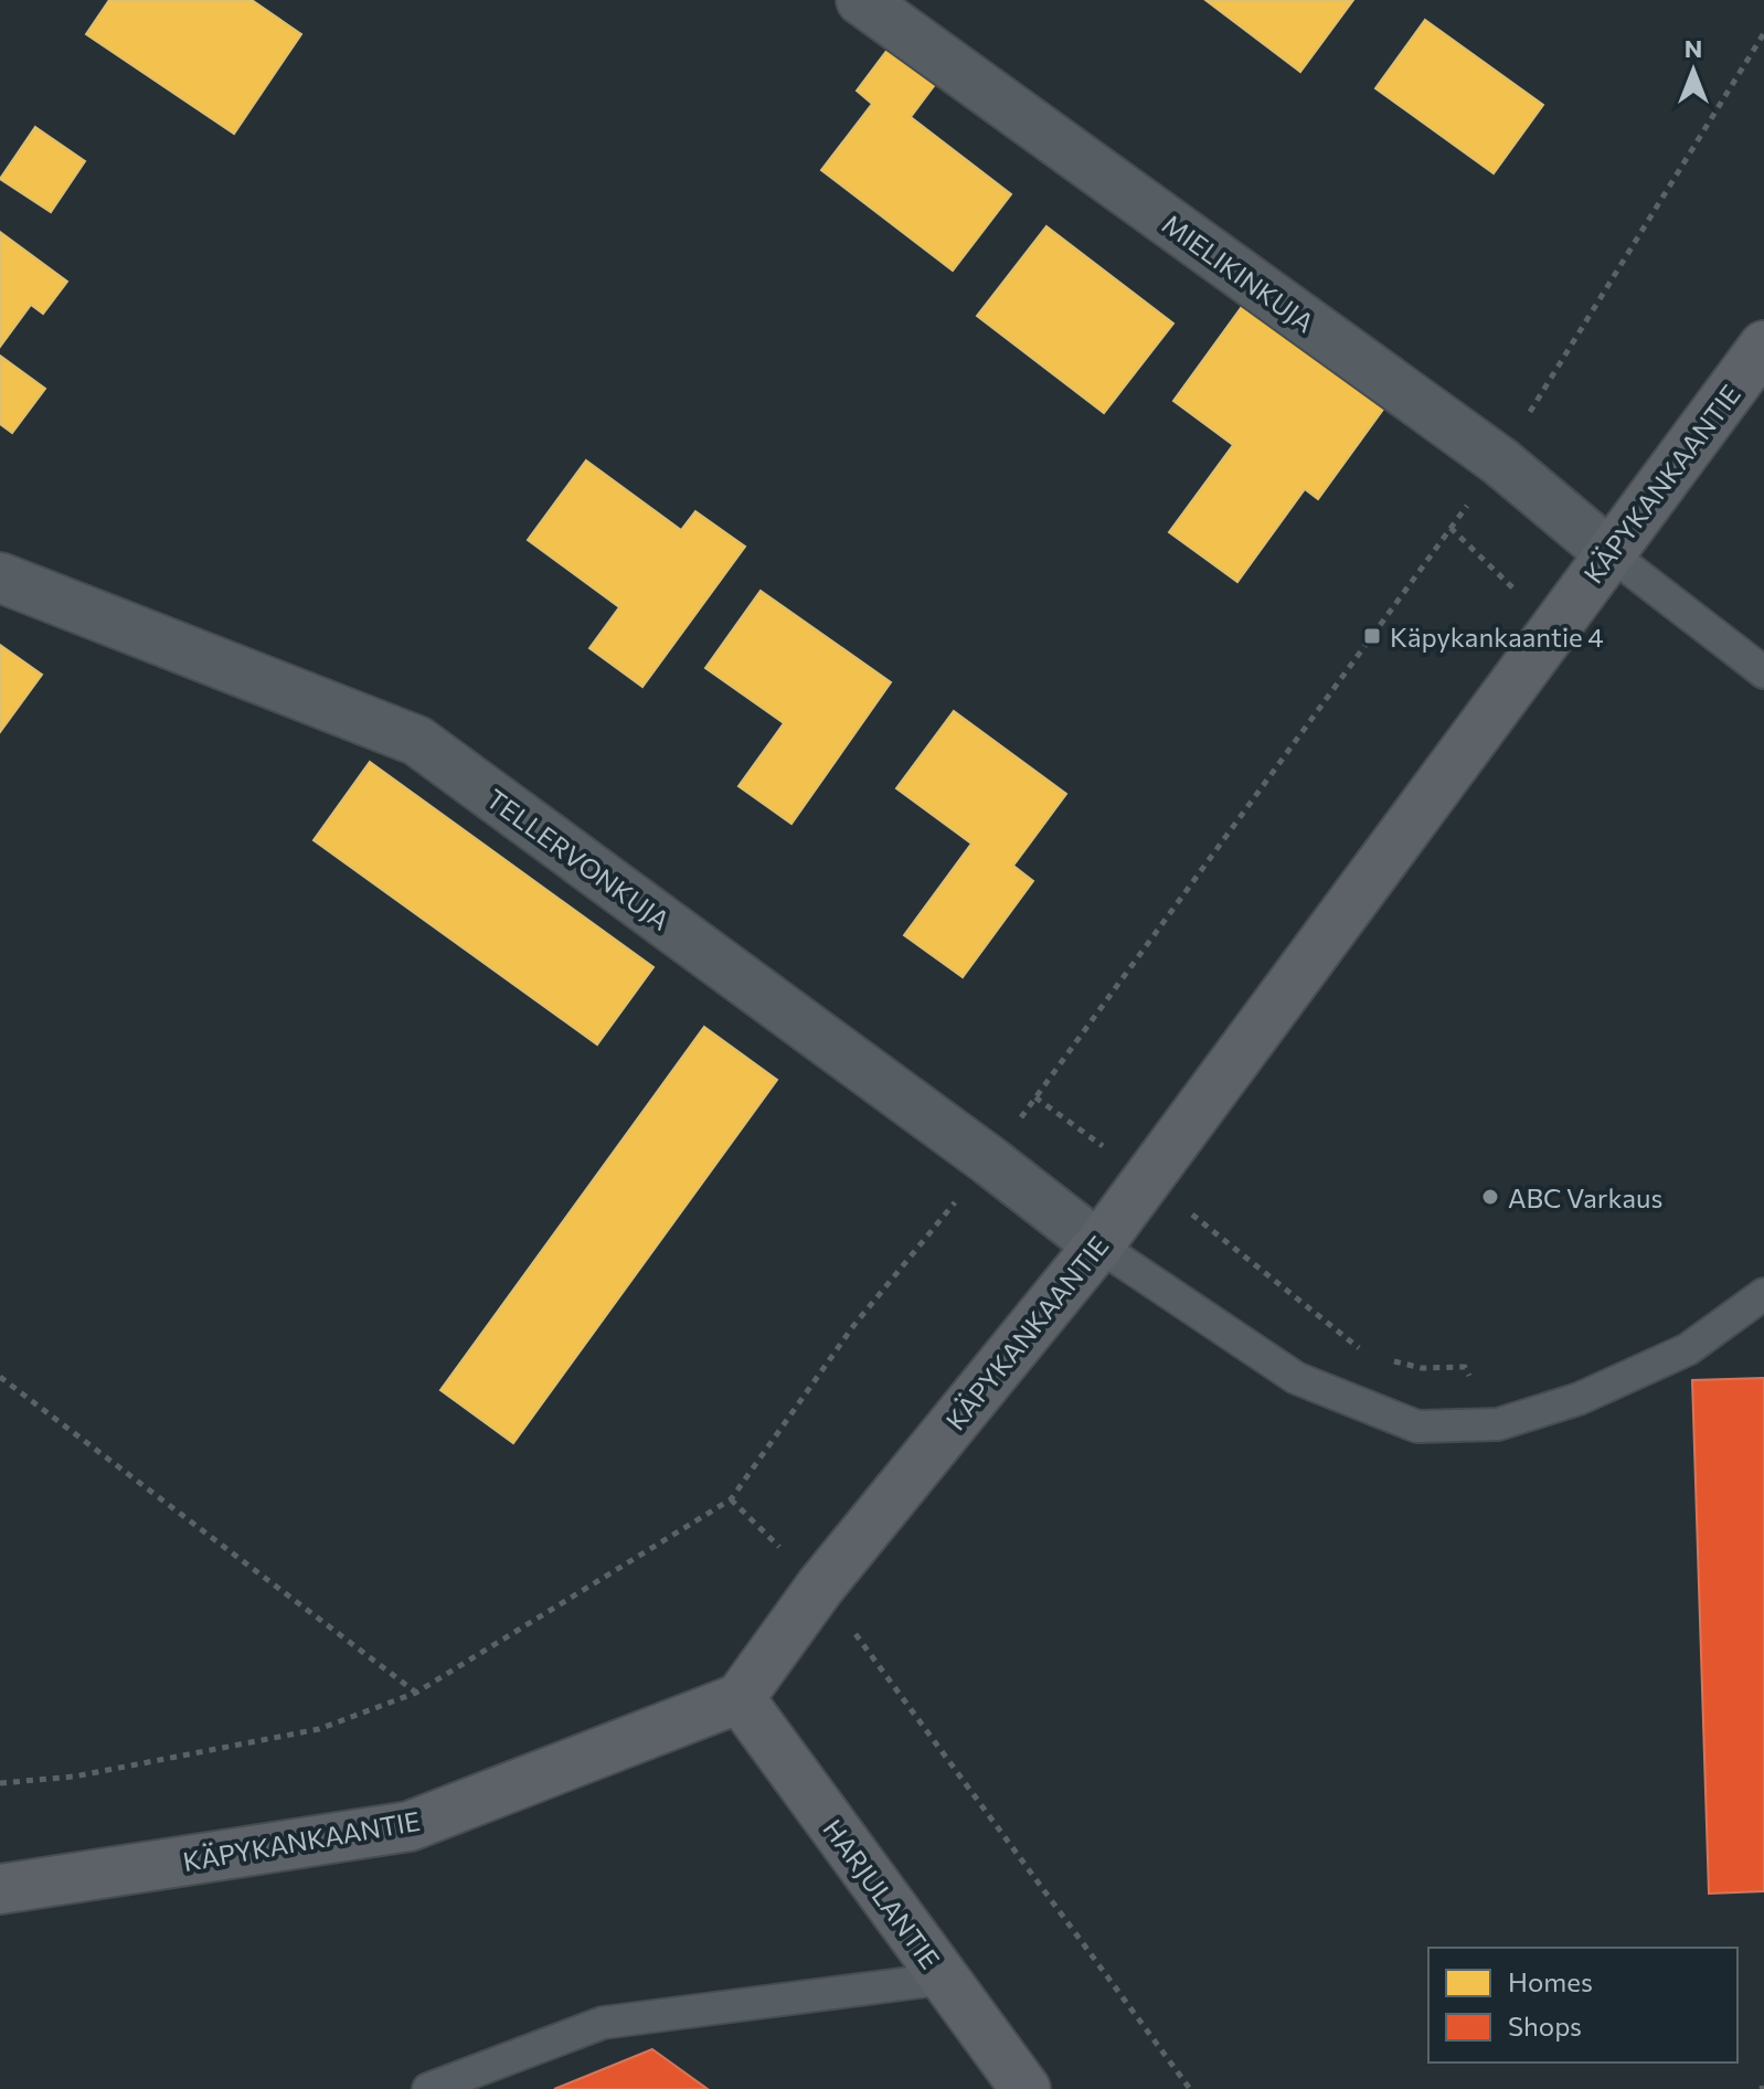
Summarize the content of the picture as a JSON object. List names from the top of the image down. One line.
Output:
{"streets":{"street":["MIELIKINKUJA","KÄPYKANKAANTIE","TELLERVONKUJA","HARJULANTIE"]},"crossings":[["MIELIKINKUJA","KÄPYKANKAANTIE"],["KÄPYKANKAANTIE","TELLERVONKUJA"],["KÄPYKANKAANTIE","HARJULANTIE"]],"places":{"transit":["Käpykankaantie 4"],"other":["ABC Varkaus"]},"legend":["Homes","Shops"],"north":"top"}
